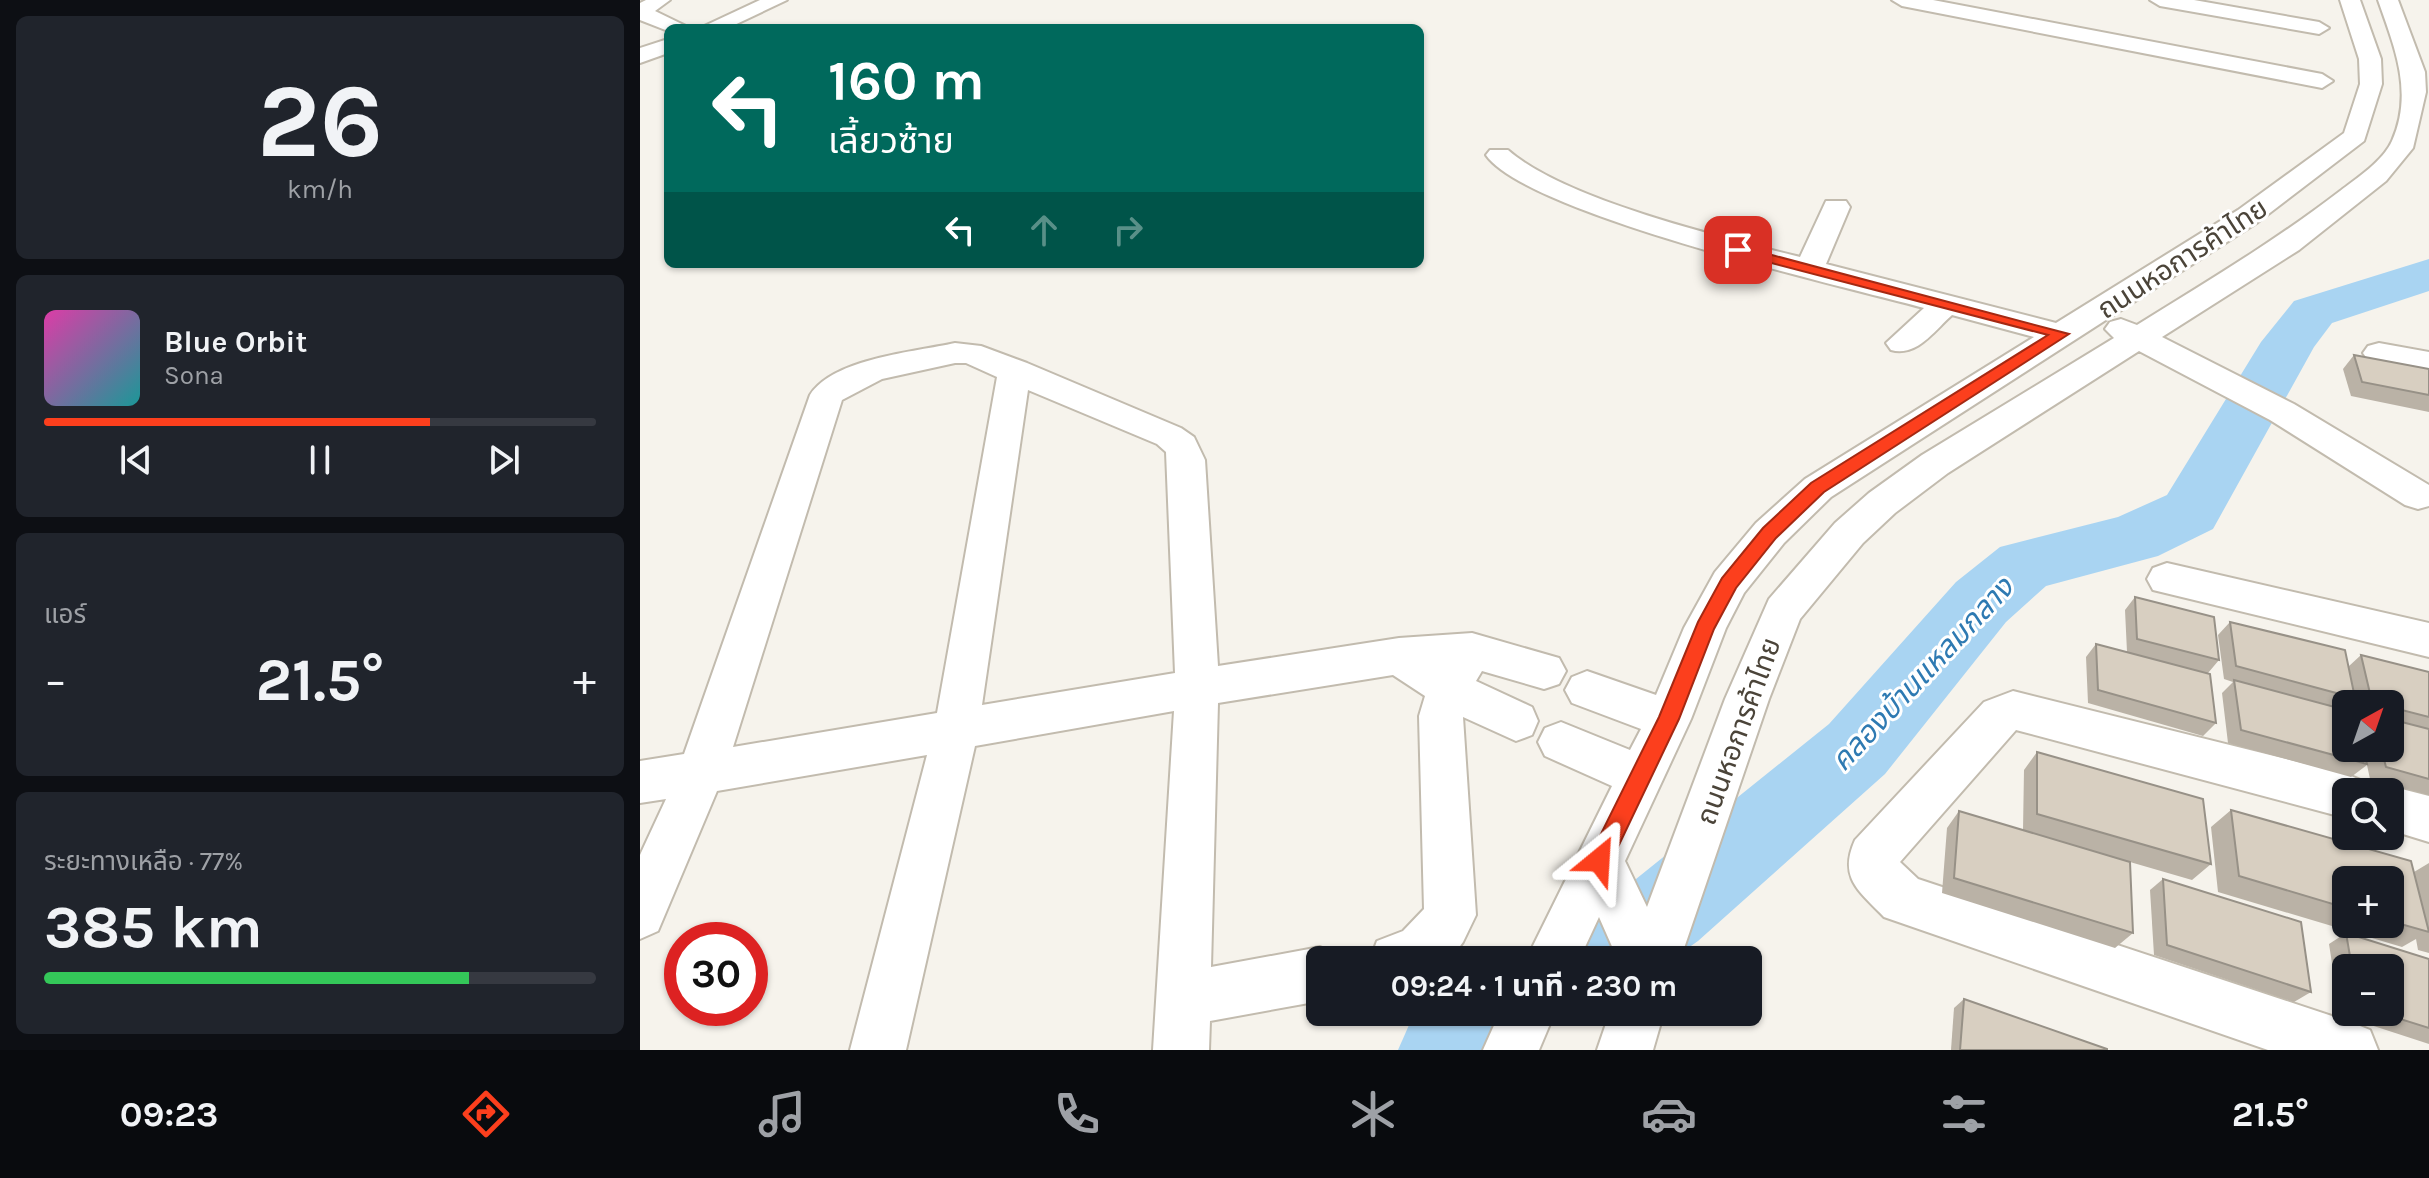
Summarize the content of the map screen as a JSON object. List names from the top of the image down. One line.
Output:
{"streets":{"street":["ถนนหอการค้าไทย"]},"water":["คลองบ้านแหลมกลาง"],"north":"top right","page":{"tile":[["26","km/h"],"แอร์",["ระยะทางเหลือ · 77%","385 km"]],"turn":["160 m","เลี้ยวซ้าย"],"song":["Blue Orbit","Sona"],"heat":["−","21.5°","+"],"map_buttons":["+","−"],"limit":"30","trip":"09:24 · 1 นาที · 230 m","tabs":["09:23","21.5°"]}}
